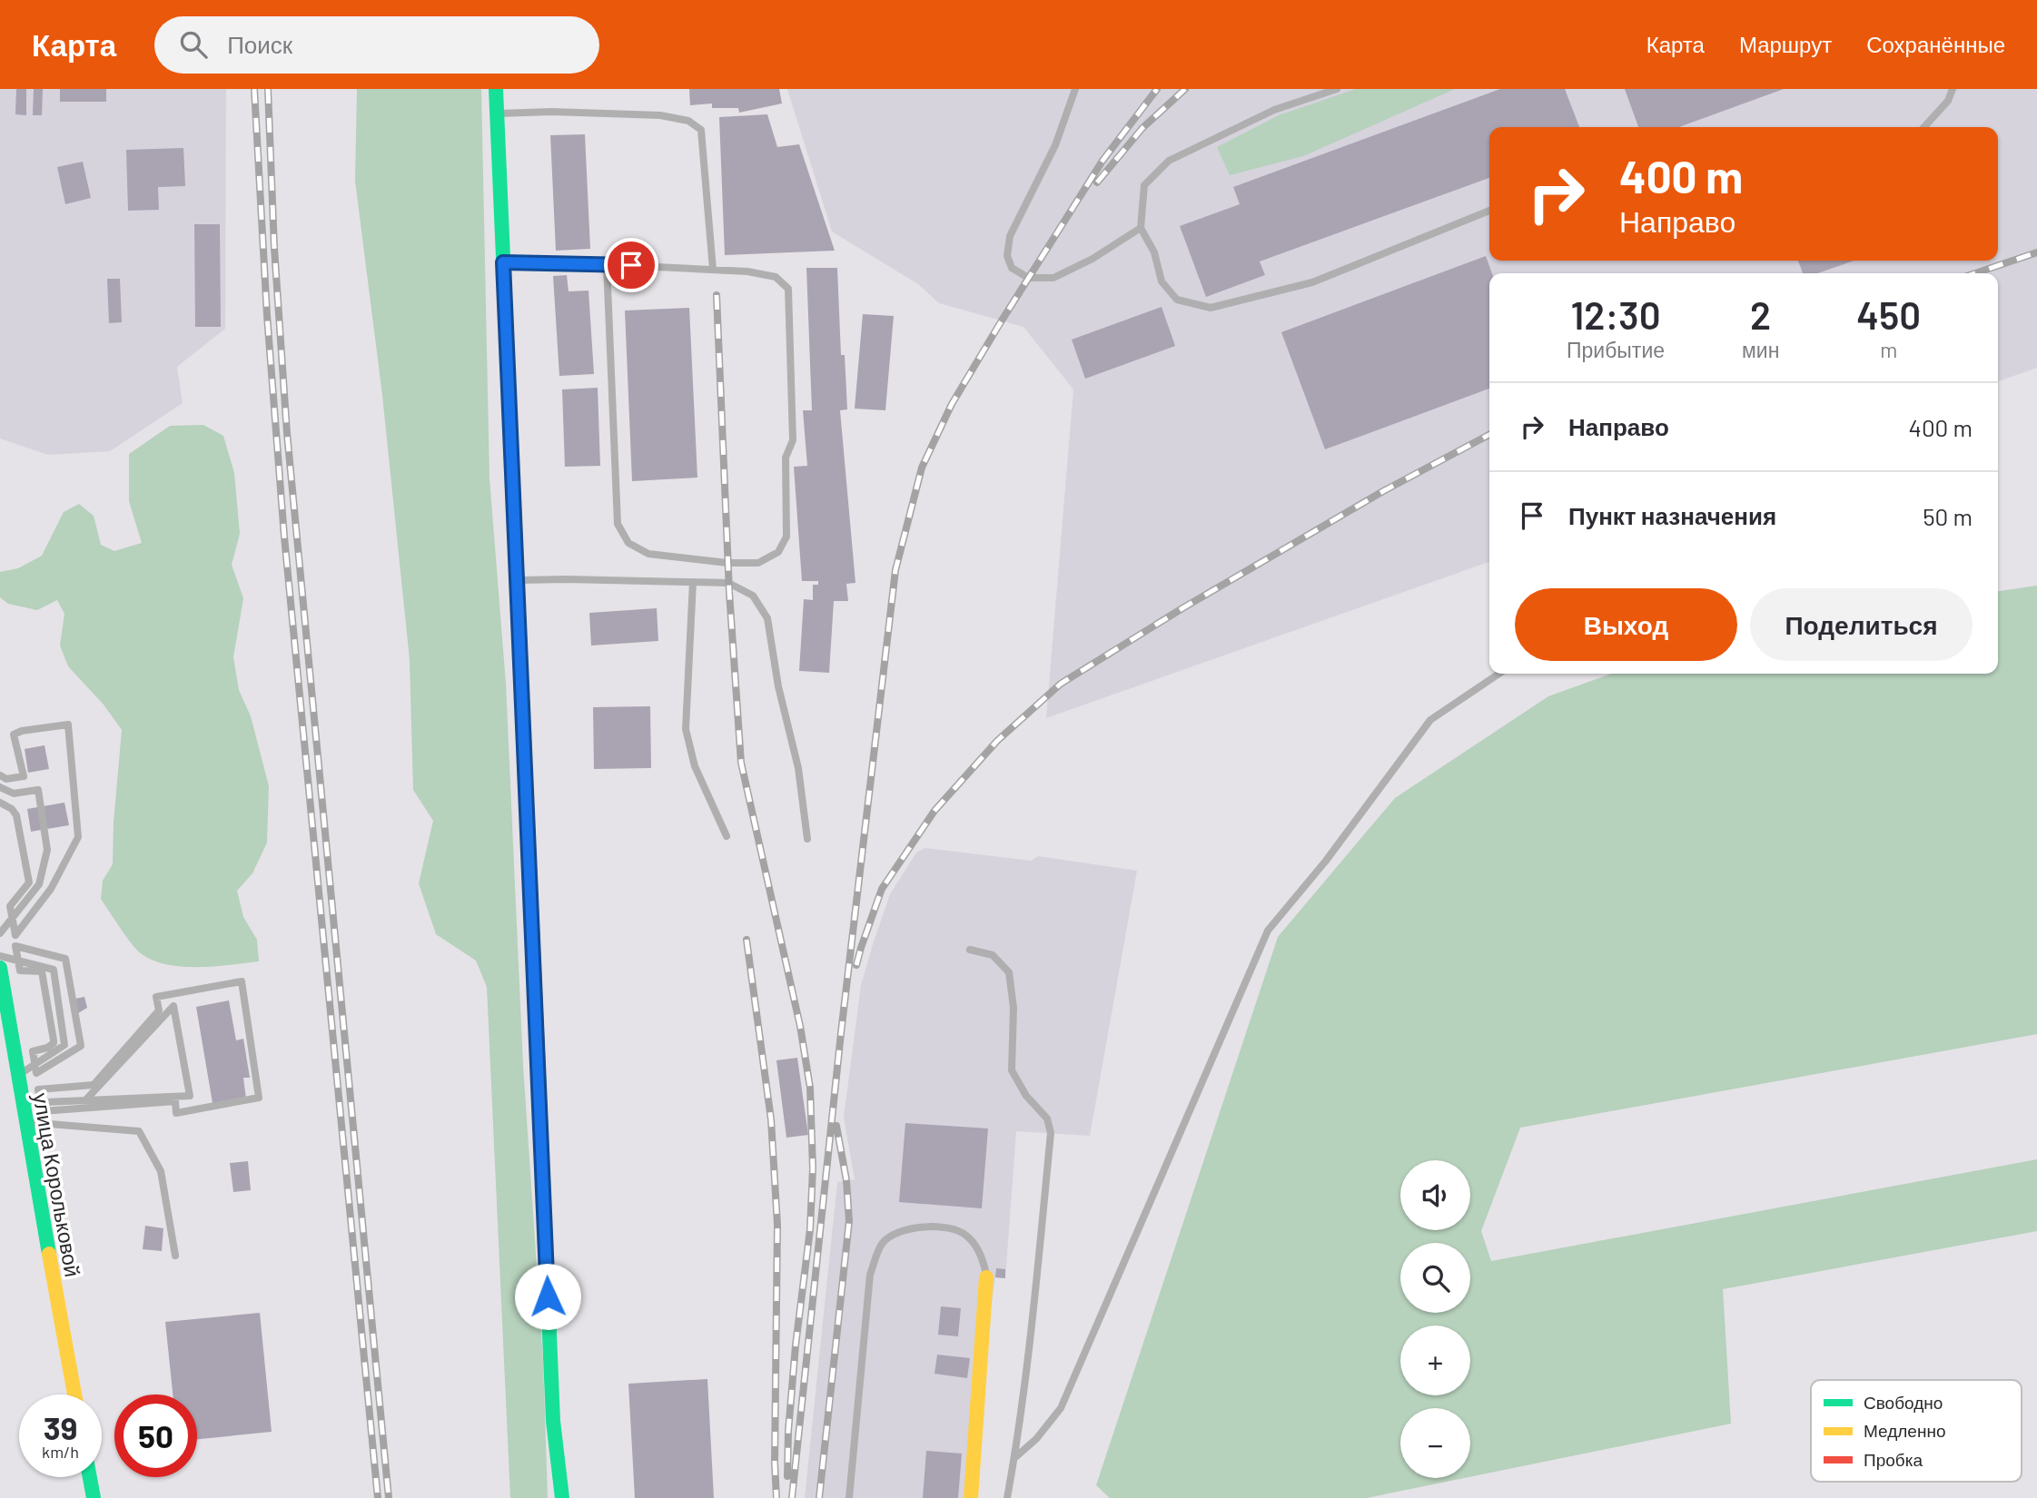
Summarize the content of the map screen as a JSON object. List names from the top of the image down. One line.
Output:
{"streets":{"main road":["улица Корольковой"]},"legend":["Свободно","Медленно","Пробка"],"page":{"header":"Карта","search":"Поиск","nav":["Карта","Маршрут","Сохранённые"],"turn":["400 m","Направо"],"eta":["12:30","Прибытие","2","мин","450","m"],"list":[{"name":"Направо","value":"400 m"},{"name":"Пункт назначения","value":"50 m"}],"buttons":["Выход","Поделиться"],"map_buttons":["+","−"],"speed":"39 km/h","limit":"50"}}
